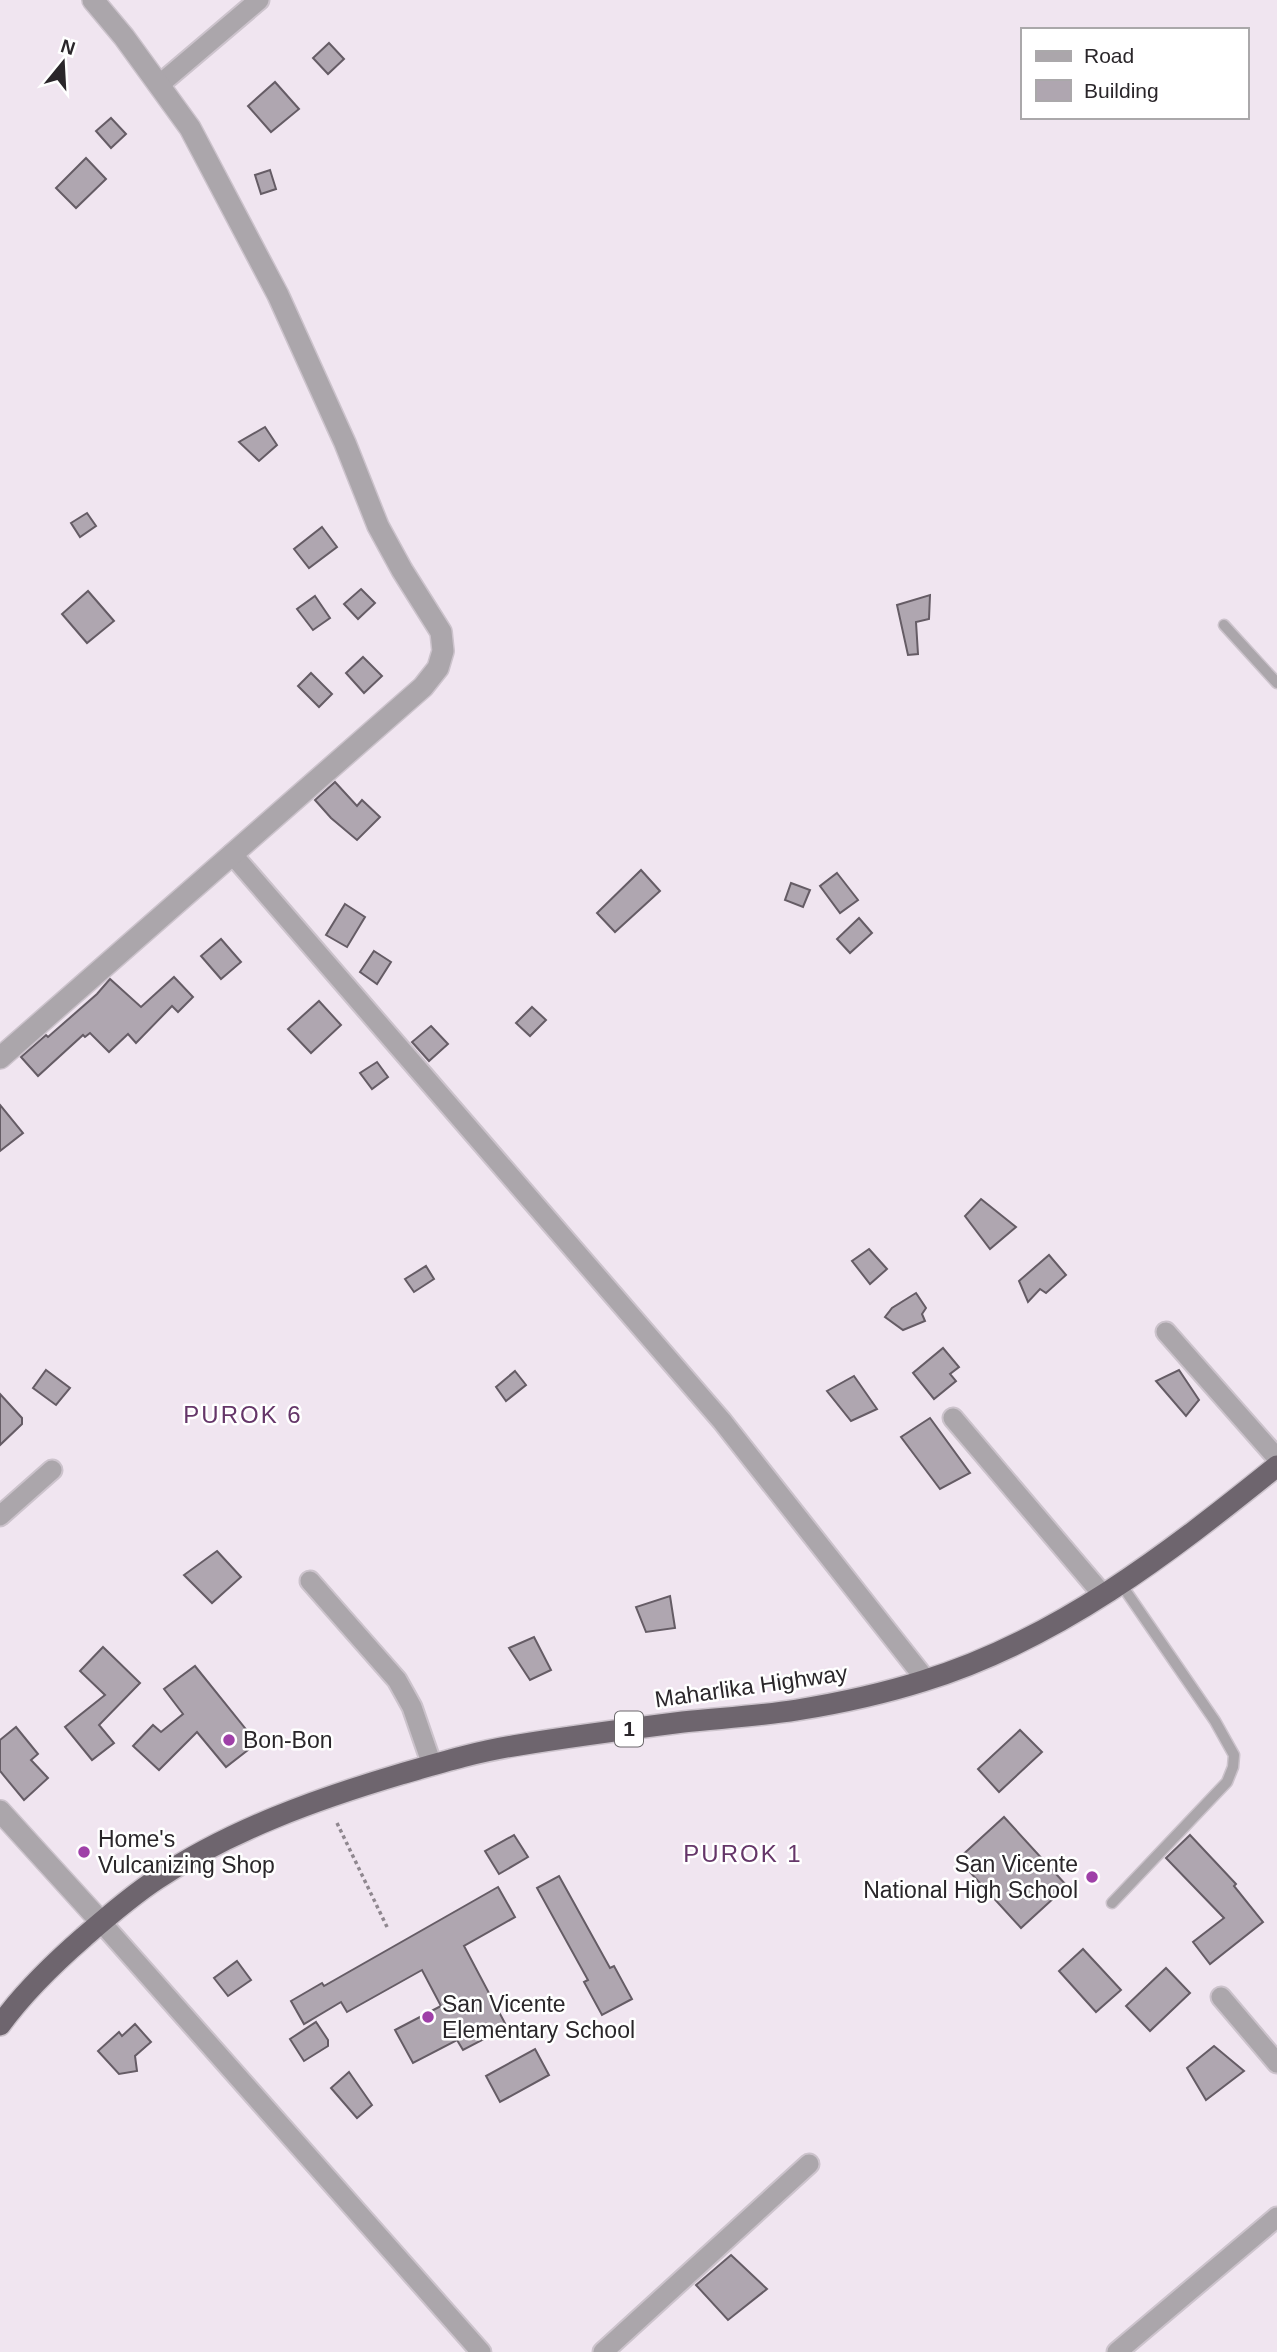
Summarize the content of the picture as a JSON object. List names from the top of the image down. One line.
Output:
{"streets":{"highway":["Maharlika Highway","1"]},"districts":["PUROK 6","PUROK 1"],"places":["Bon-Bon","Home's Vulcanizing Shop","San Vicente National High School","San Vicente Elementary School"],"legend":["Road","Building"],"north":"top"}
